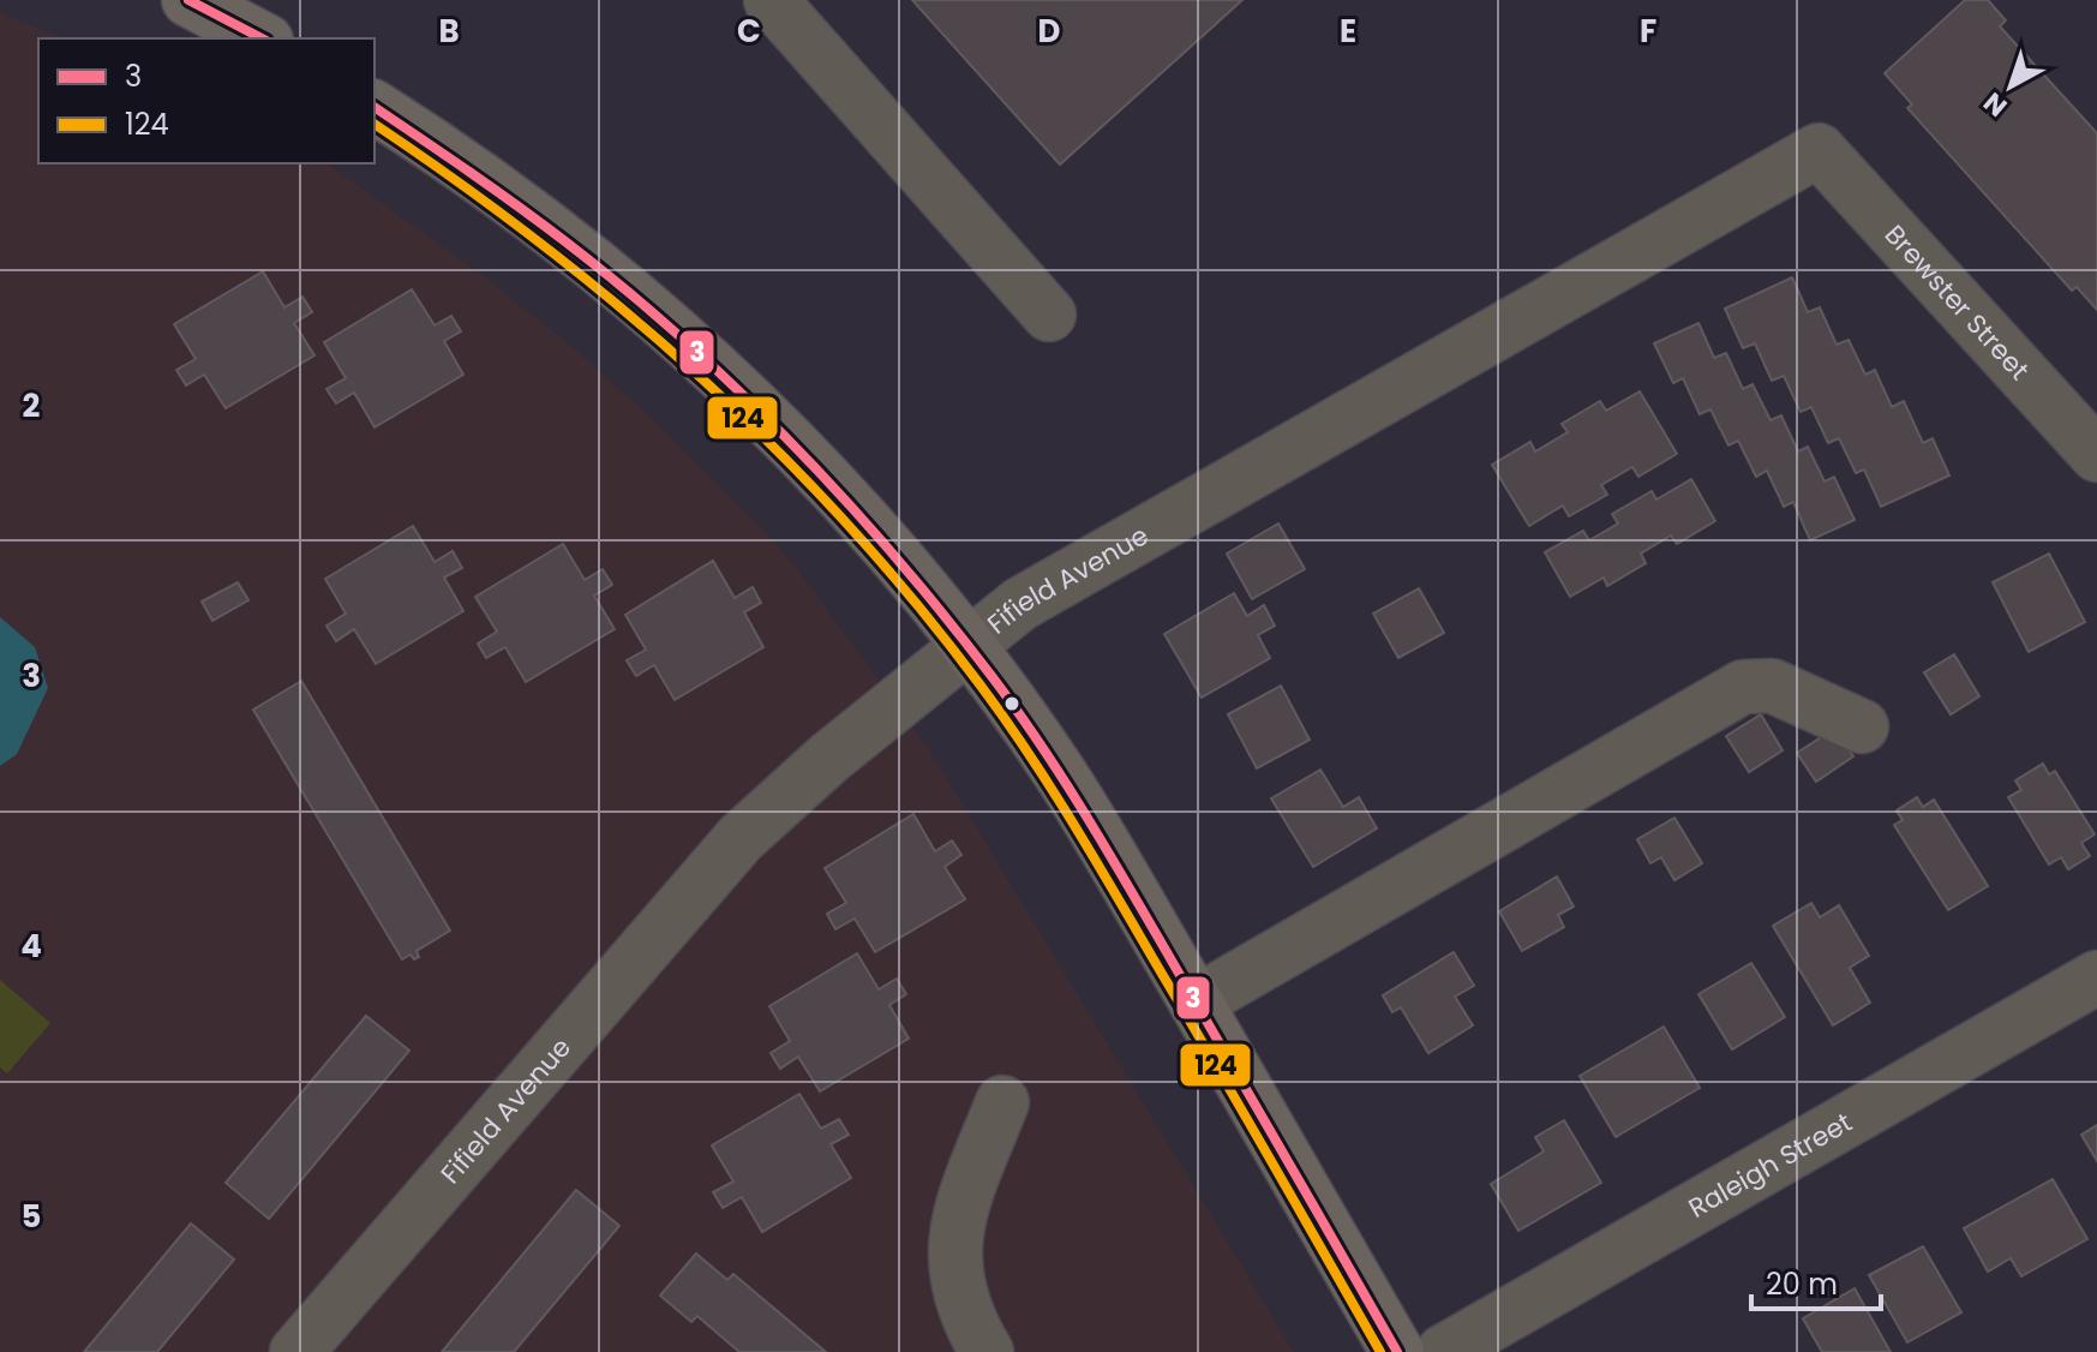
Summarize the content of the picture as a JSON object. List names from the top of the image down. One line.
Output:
{"streets":{"street":["Brewster Street","Fifield Avenue","Raleigh Street"]},"crossings":[["Brewster Street","Fifield Avenue"]],"lines":["transit line 3","transit line 124"],"legend":["3","124"],"scale_bar":"20 m","north":"bottom left","grid":{"columns":["B","C","D","E","F"],"rows":["2","3","4","5"]}}
